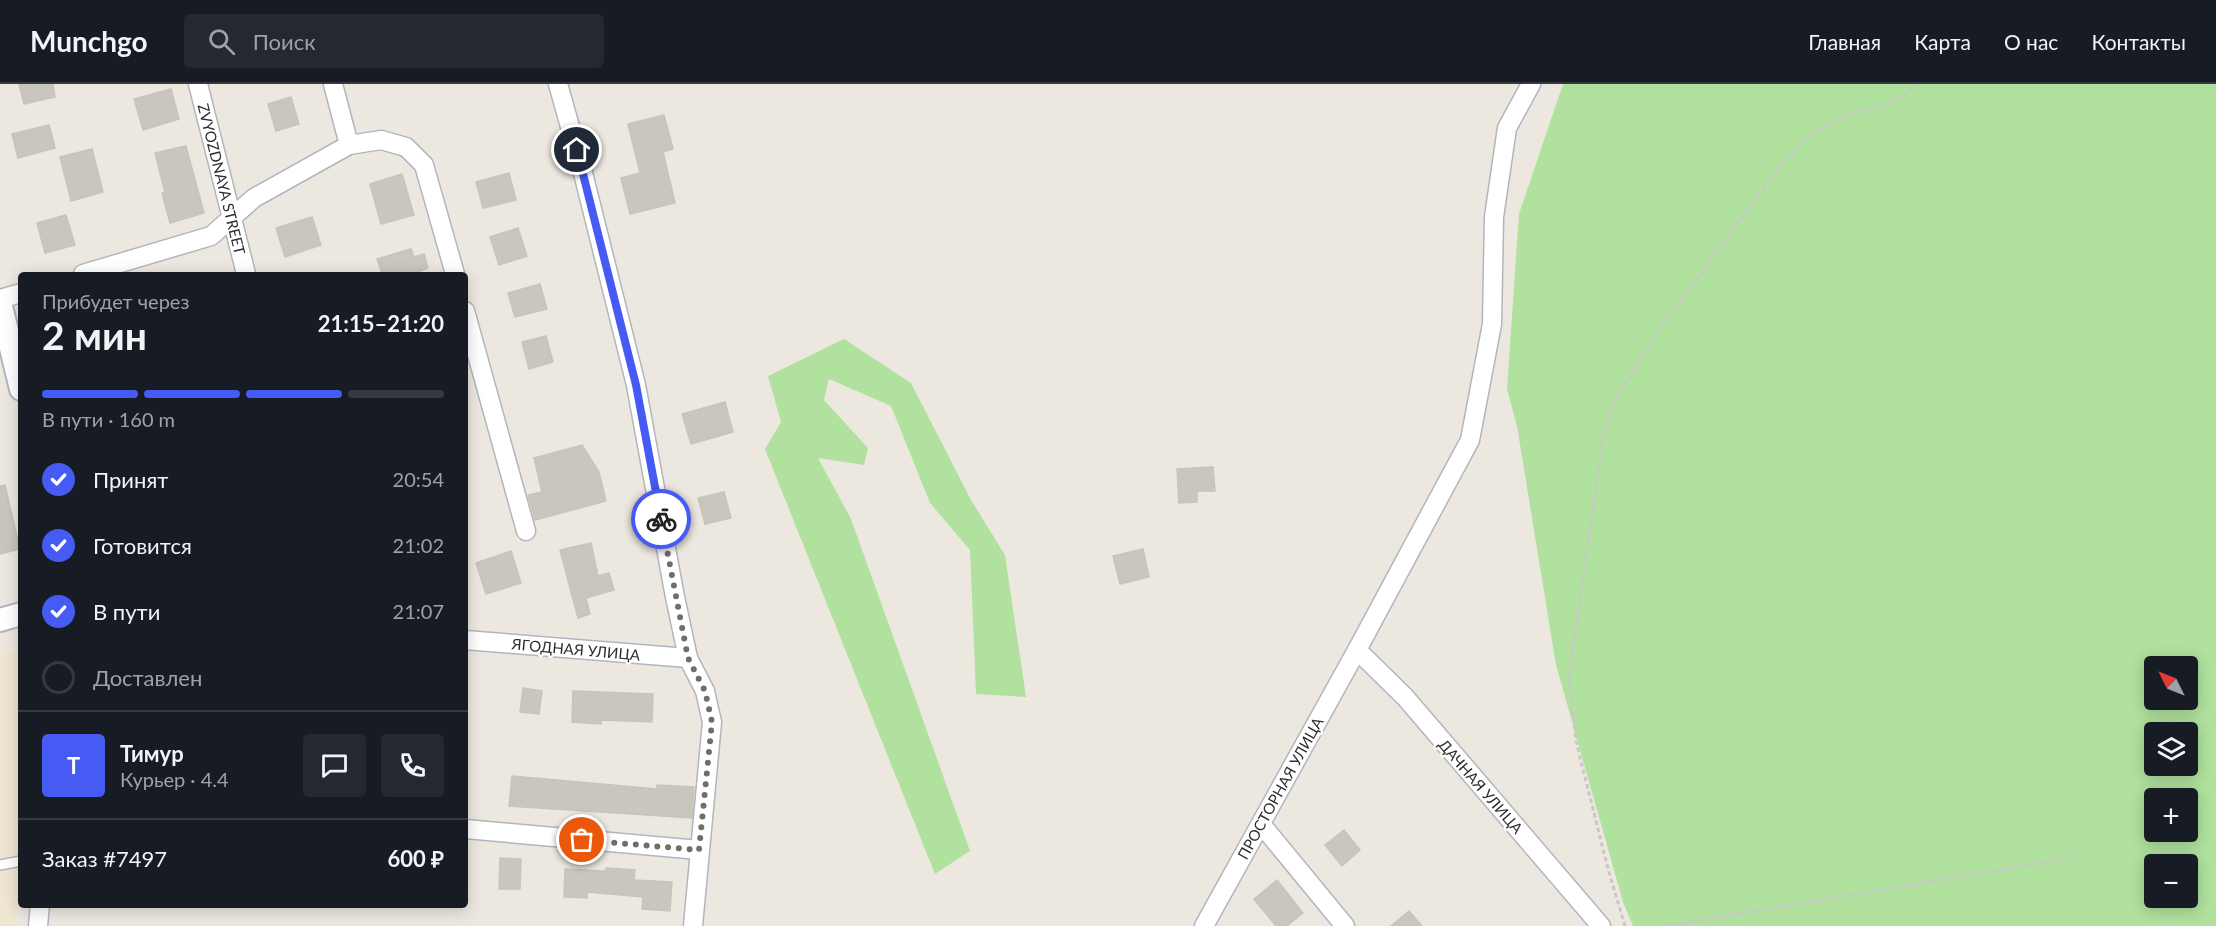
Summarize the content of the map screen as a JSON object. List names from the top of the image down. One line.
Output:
{"streets":{"street":["ZVYOZDNAYA STREET","ЯГОДНАЯ УЛИЦА","ДАЧНАЯ УЛИЦА","ПРОСТОРНАЯ УЛИЦА"]},"crossings":[["ДАЧНАЯ УЛИЦА","ПРОСТОРНАЯ УЛИЦА"]],"north":"top left","page":{"header":"Munchgo","search":"Поиск","nav":["Главная","Карта","О нас","Контакты"],"heading":["2 мин","Прибудет через","21:15–21:20"],"panel":["Тимур","Курьер · 4.4","Заказ #7497","600 ₽"],"bar":"В пути · 160 m","list":[["Принят","20:54"],["Готовится","21:02"],["В пути","21:07"],"Доставлен"],"map_buttons":["+","−"],"round":"Т"}}
